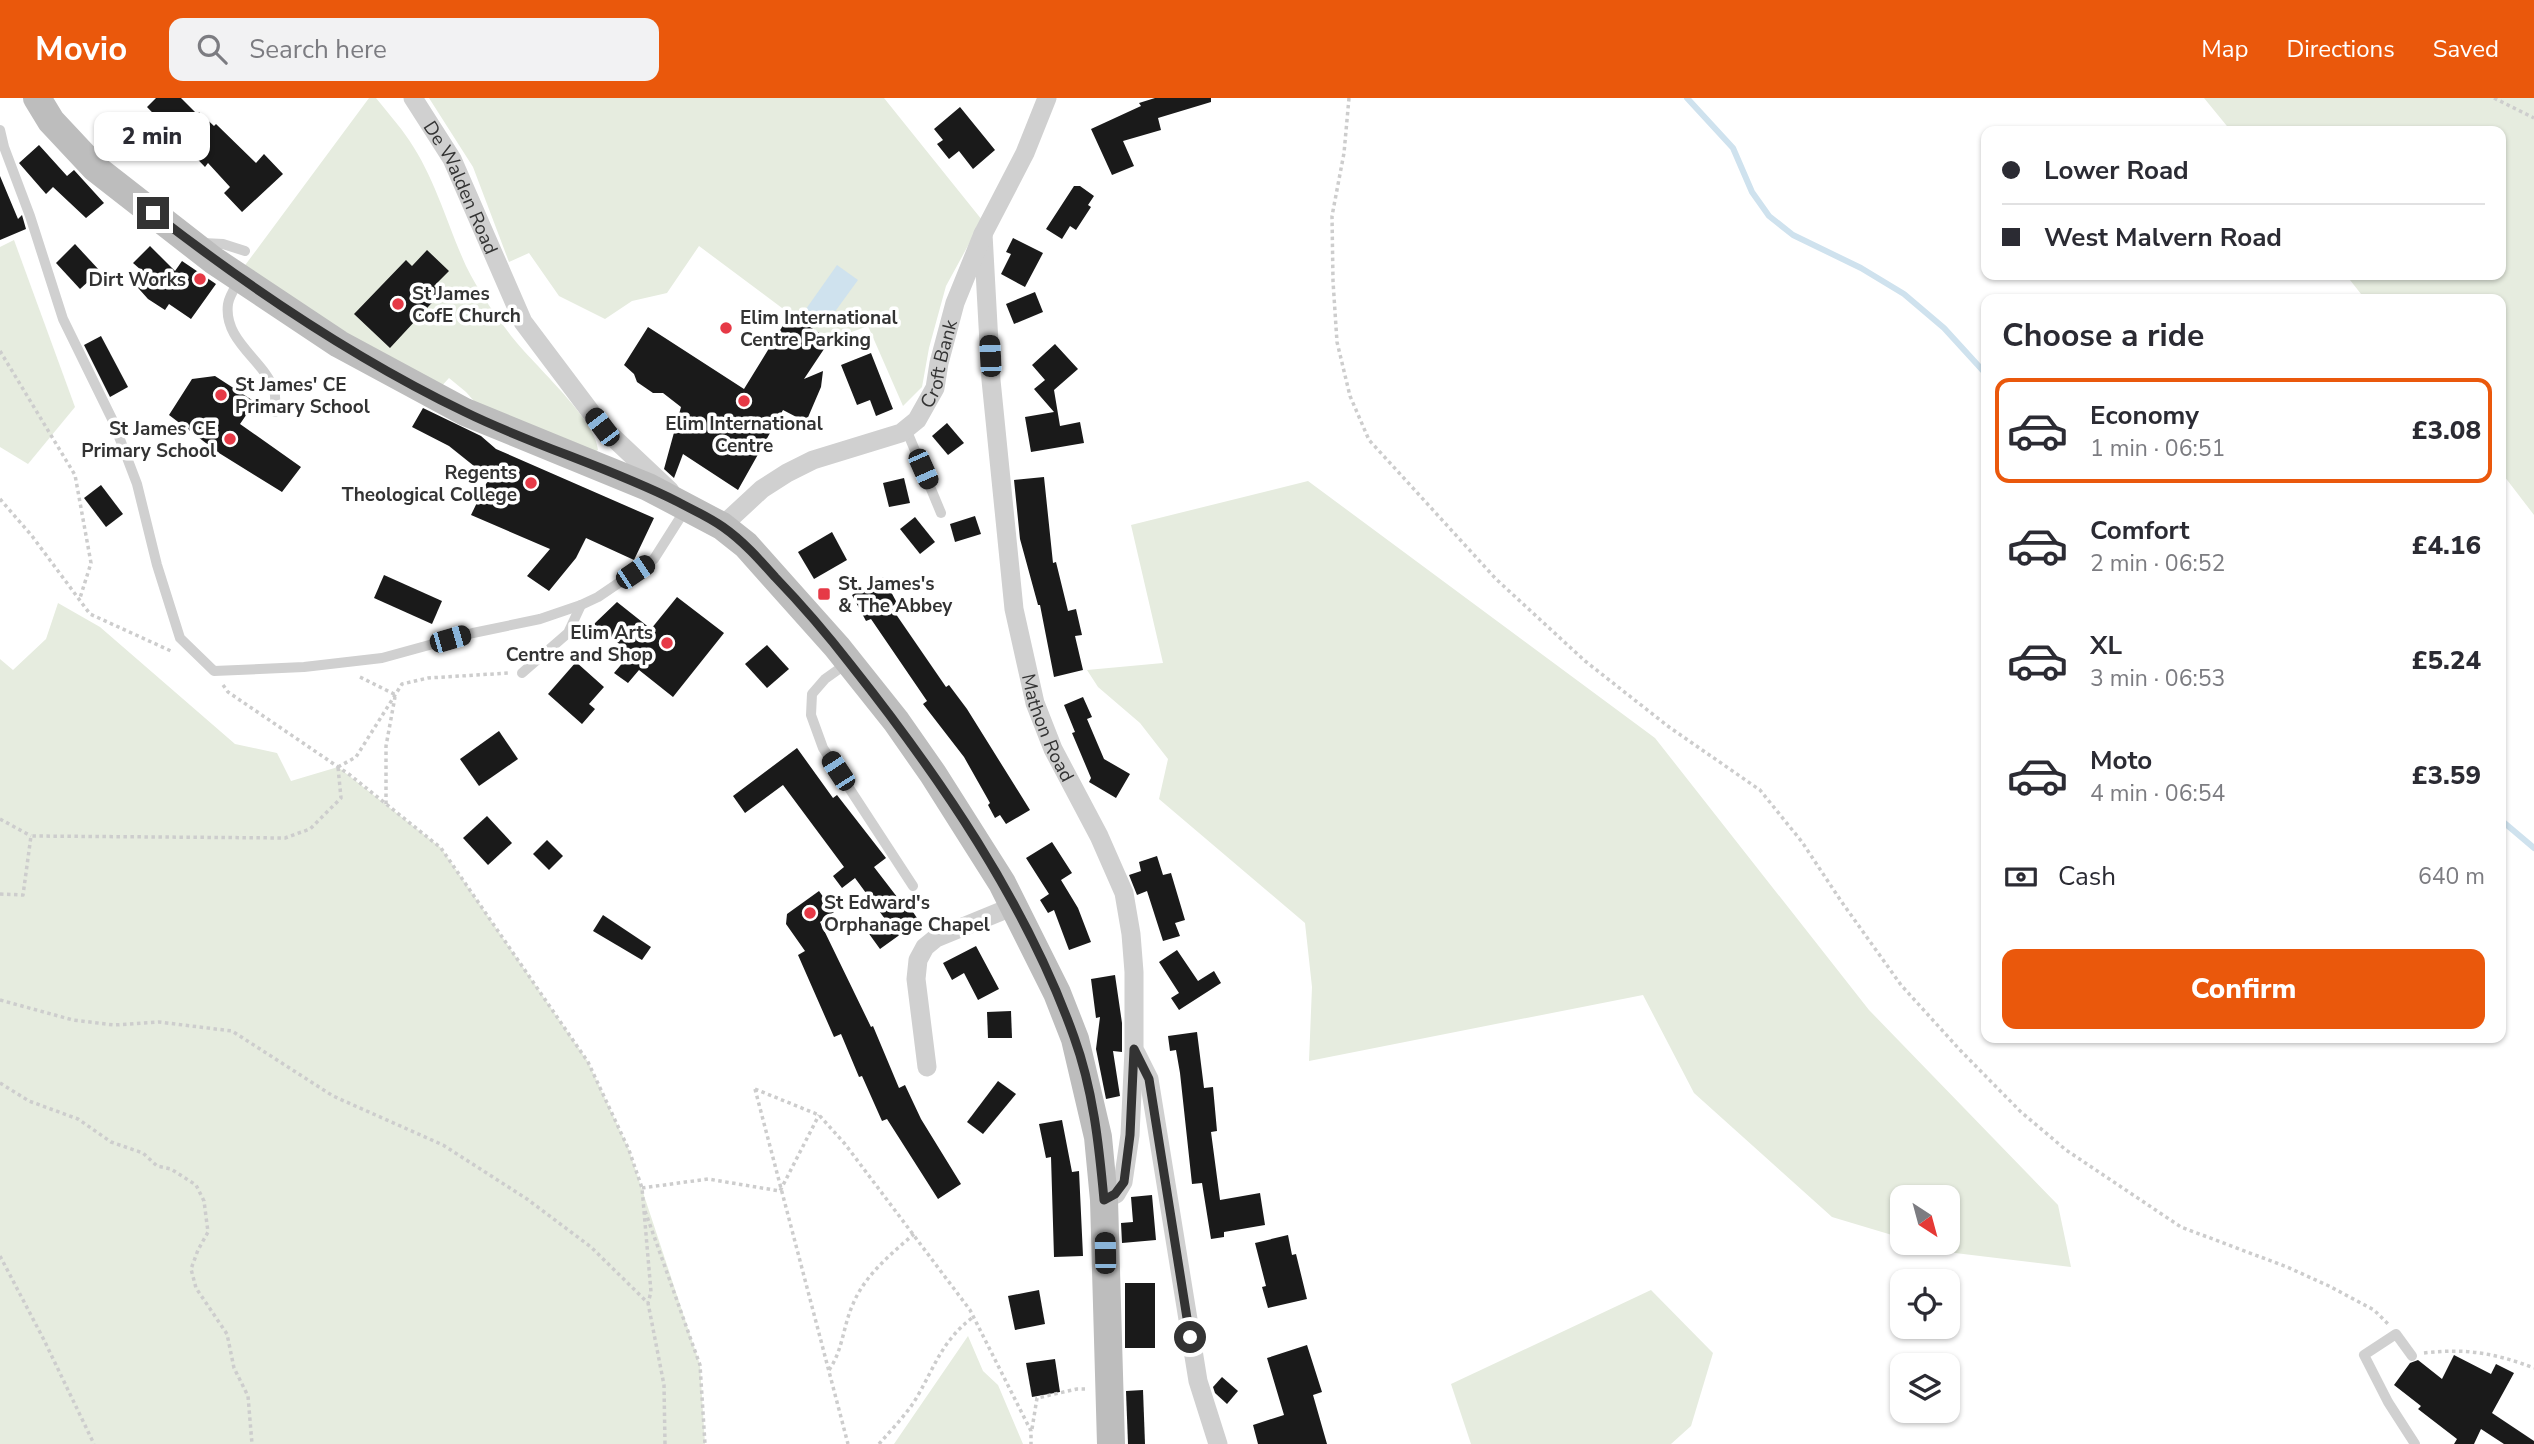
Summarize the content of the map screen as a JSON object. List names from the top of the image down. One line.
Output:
{"streets":{"street":["De Walden Road","Croft Bank","Mathon Road"]},"crossings":[["Croft Bank","Mathon Road"]],"places":{"other":["Dirt Works","St James CofE Church","Elim International Centre Parking","St James' CE Primary School","Elim International Centre","St James CE Primary School","Regents Theological College","Elim Arts Centre and Shop","St Edward's Orphanage Chapel"],"transit":["St. James's & The Abbey"]},"north":"bottom right","page":{"header":"Movio","search":"Search here","nav":["Map","Directions","Saved"],"bubble":"2 min","banner":["Lower Road","West Malvern Road"],"heading":"Choose a ride","list":[{"name":"Economy","note":"1 min · 06:51","value":"£3.08"},{"name":"Comfort","note":"2 min · 06:52","value":"£4.16"},{"name":"XL","note":"3 min · 06:53","value":"£5.24"},{"name":"Moto","note":"4 min · 06:54","value":"£3.59"}],"pay":["Cash","640 m"],"buttons":"Confirm"}}
